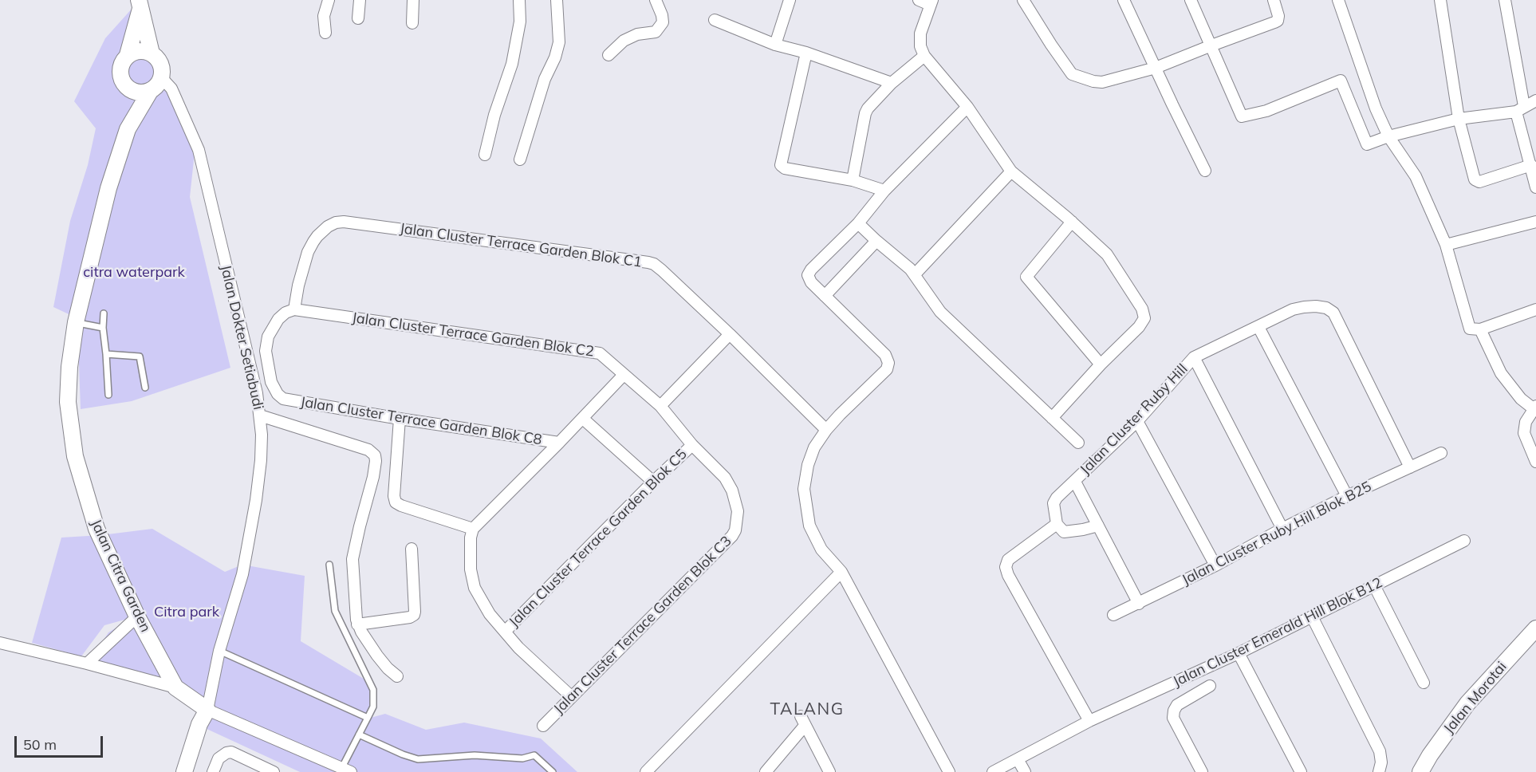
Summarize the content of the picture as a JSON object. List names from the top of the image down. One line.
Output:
{"streets":{"street":["Jalan Cluster Terrace Garden Blok C1","Jalan Cluster Terrace Garden Blok C2","Jalan Dokter Setiabudi","Jalan Cluster Ruby Hill","Jalan Cluster Terrace Garden Blok C8","Jalan Cluster Ruby Hill Blok B25","Jalan Cluster Terrace Garden Blok C5","Jalan Citra Garden","Jalan Cluster Terrace Garden Blok C3","Jalan Cluster Emerald Hill Blok B12","Jalan Morotai"]},"crossings":[["Jalan Cluster Terrace Garden Blok C1","Jalan Cluster Terrace Garden Blok C2"],["Jalan Cluster Terrace Garden Blok C1","Jalan Cluster Terrace Garden Blok C8"],["Jalan Cluster Terrace Garden Blok C2","Jalan Cluster Terrace Garden Blok C8"],["Jalan Cluster Terrace Garden Blok C2","Jalan Cluster Terrace Garden Blok C3"],["Jalan Dokter Setiabudi","Jalan Citra Garden"],["Jalan Cluster Ruby Hill","Jalan Cluster Ruby Hill Blok B25"],["Jalan Cluster Terrace Garden Blok C5","Jalan Cluster Terrace Garden Blok C3"]],"districts":["TALANG"],"parks":["citra waterpark","Citra park"],"scale_bar":"50 m"}
